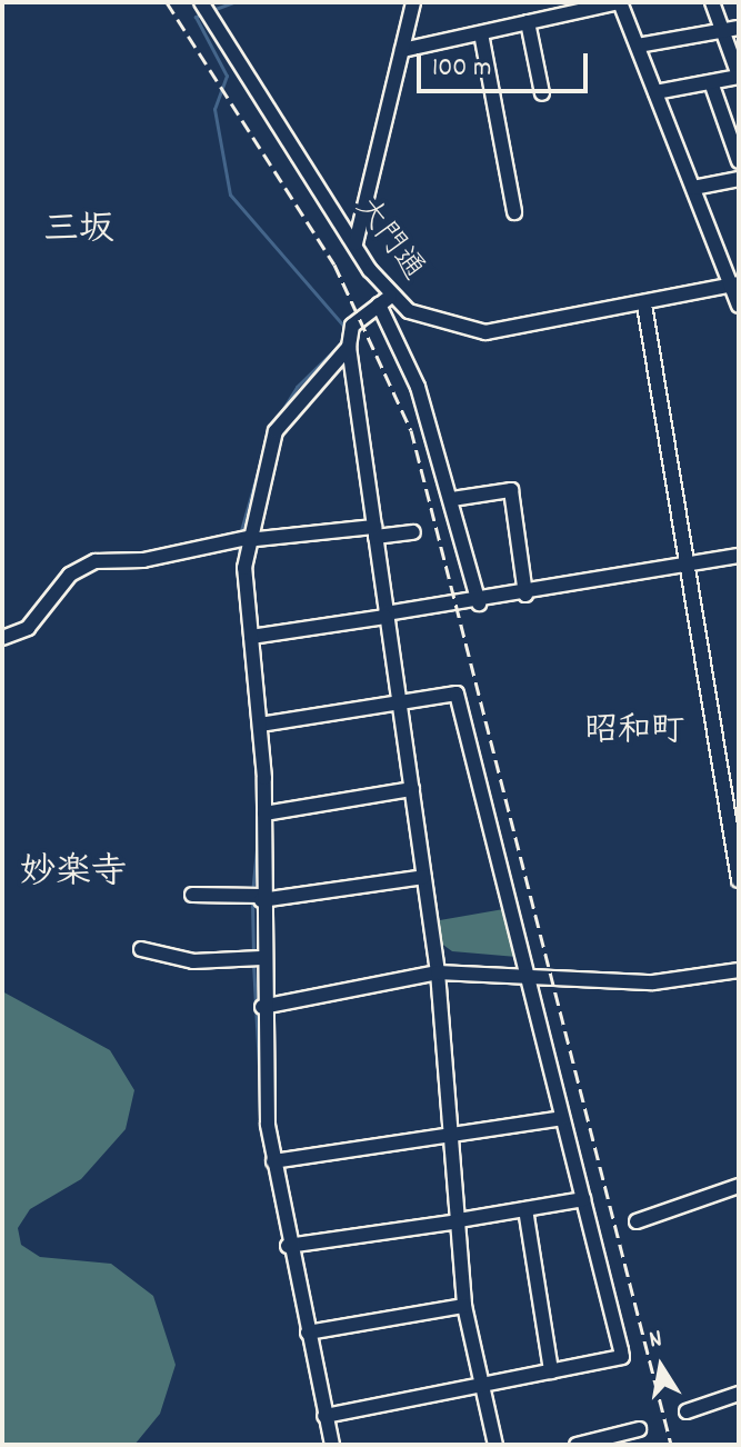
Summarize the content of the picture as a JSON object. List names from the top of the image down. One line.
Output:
{"streets":{"street":["大門通"]},"districts":["三坂","昭和町","妙楽寺"],"scale_bar":"100 m","north":"top"}
